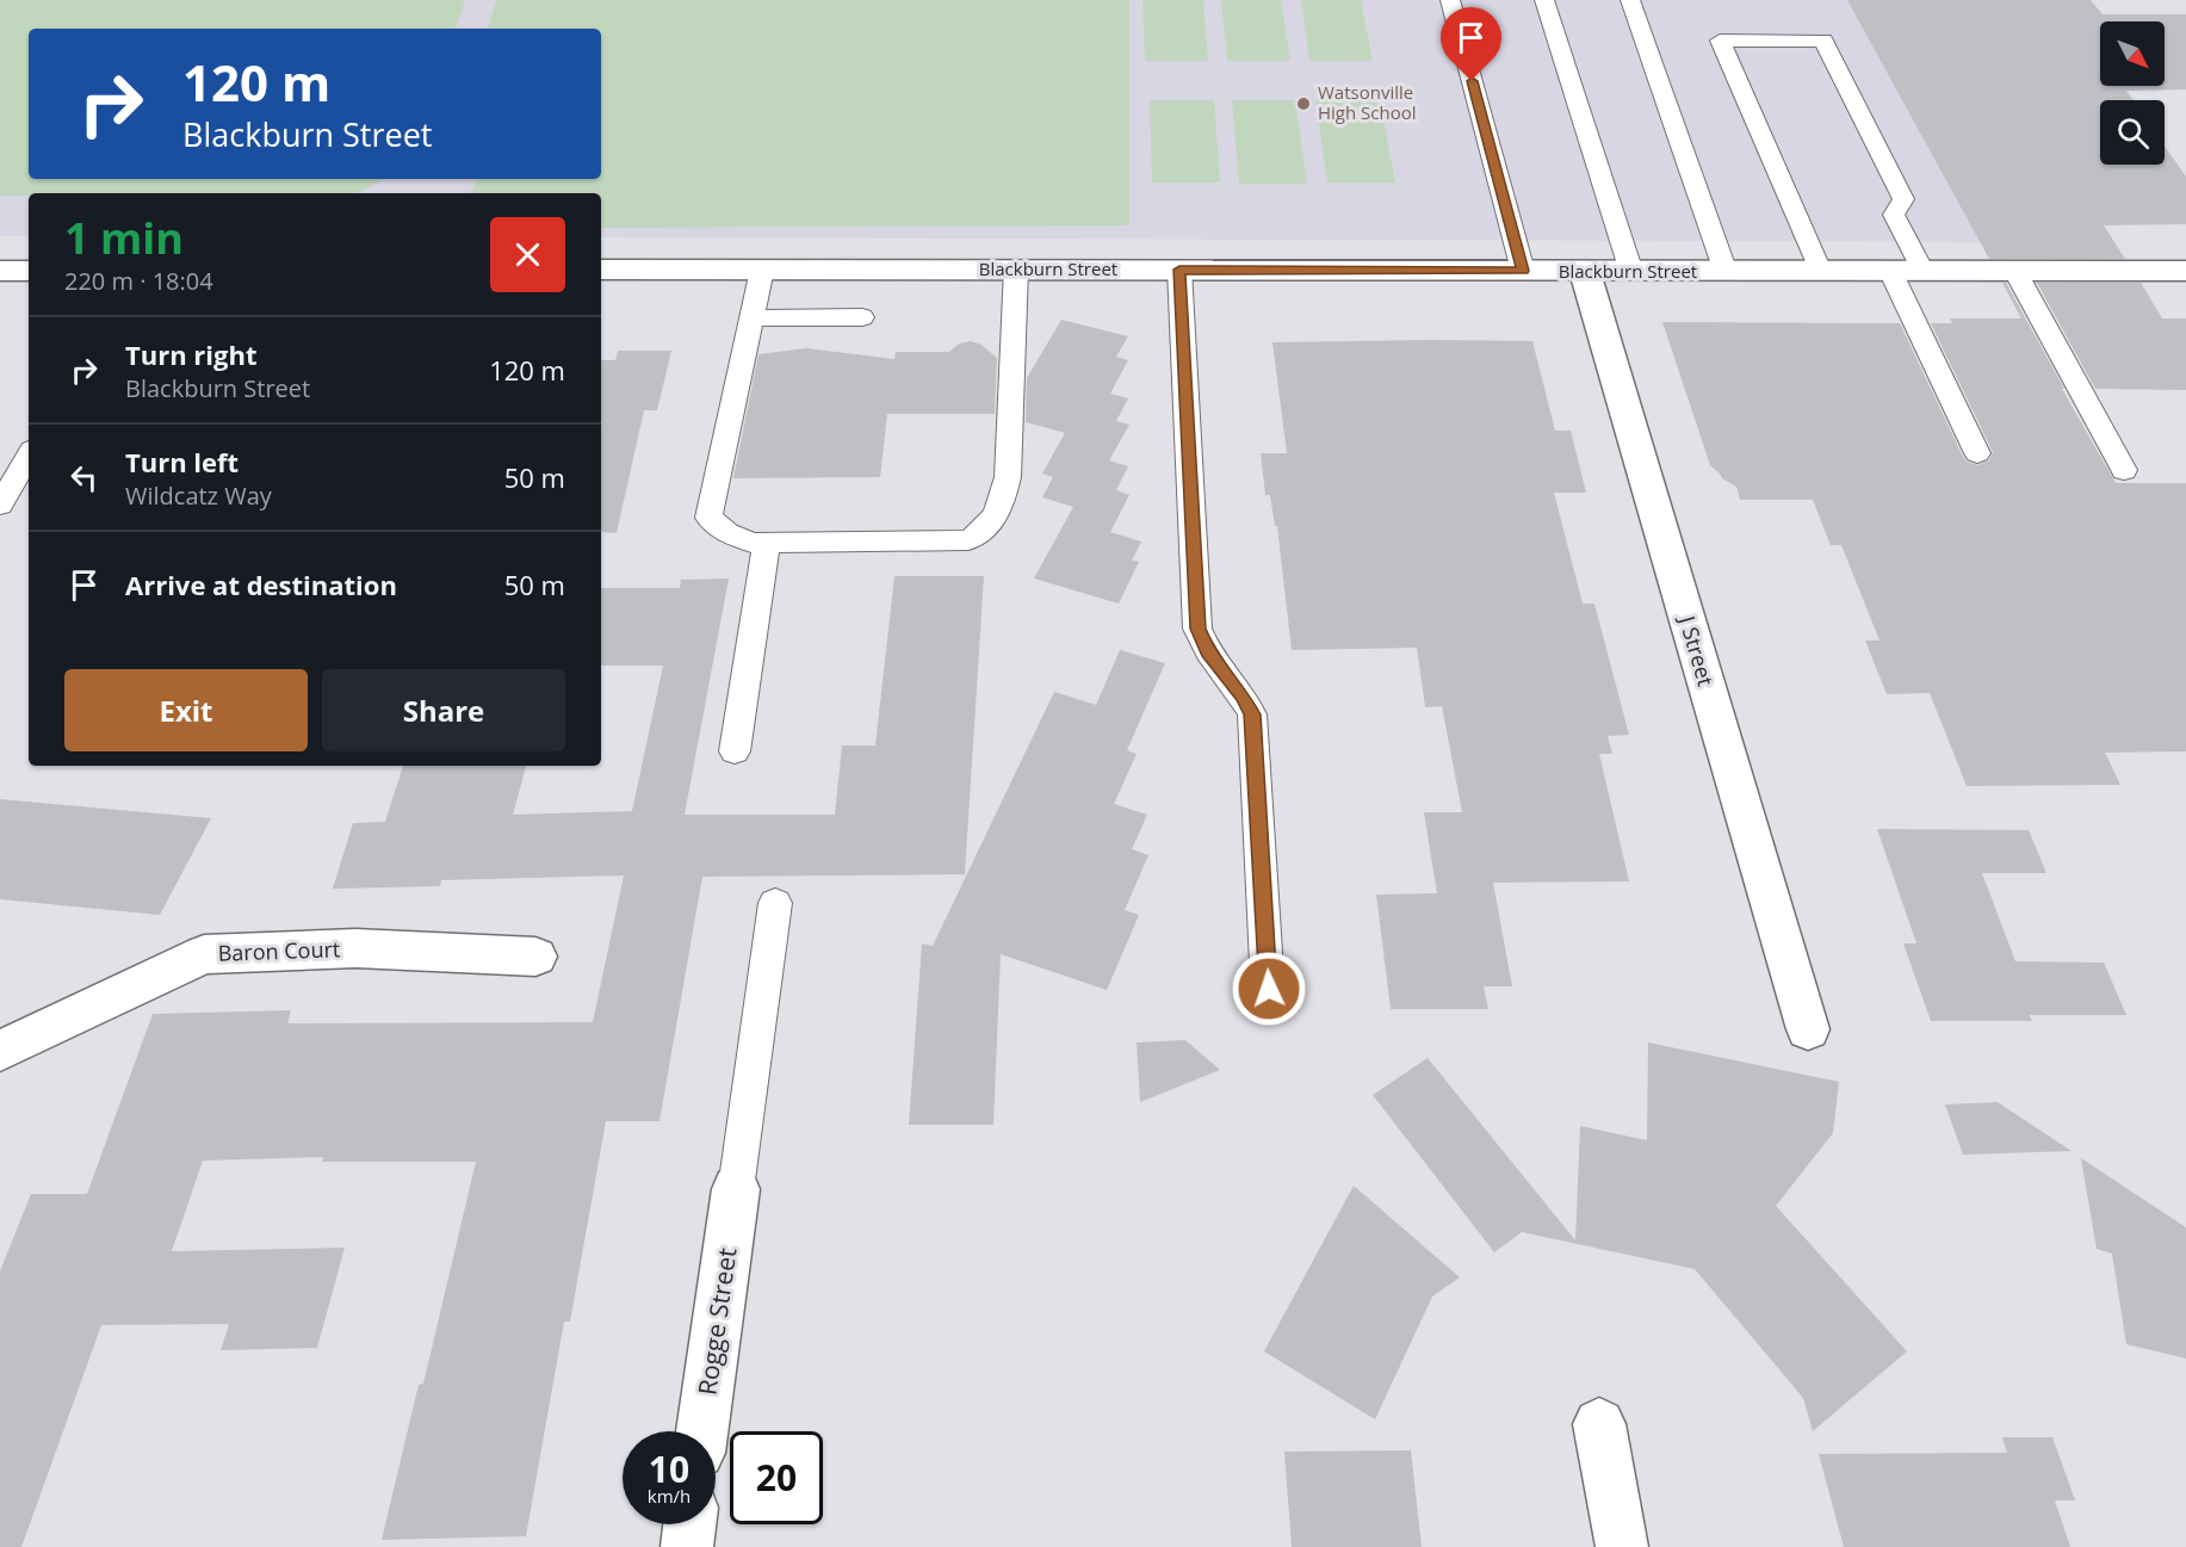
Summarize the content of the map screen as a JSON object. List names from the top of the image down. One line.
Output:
{"streets":{"street":["Blackburn Street","J Street","Baron Court","Rogge Street"]},"crossings":[["Blackburn Street","J Street"]],"places":["Watsonville High School"],"north":"bottom right","page":{"turn":["120 m","Blackburn Street"],"heading":["1 min","220 m · 18:04"],"list":[{"name":"Turn right","note":"Blackburn Street","value":"120 m"},{"name":"Turn left","note":"Wildcatz Way","value":"50 m"},{"name":"Arrive at destination","value":"50 m"}],"buttons":["Exit","Share"],"speed":"10 km/h","limit":"20"}}
